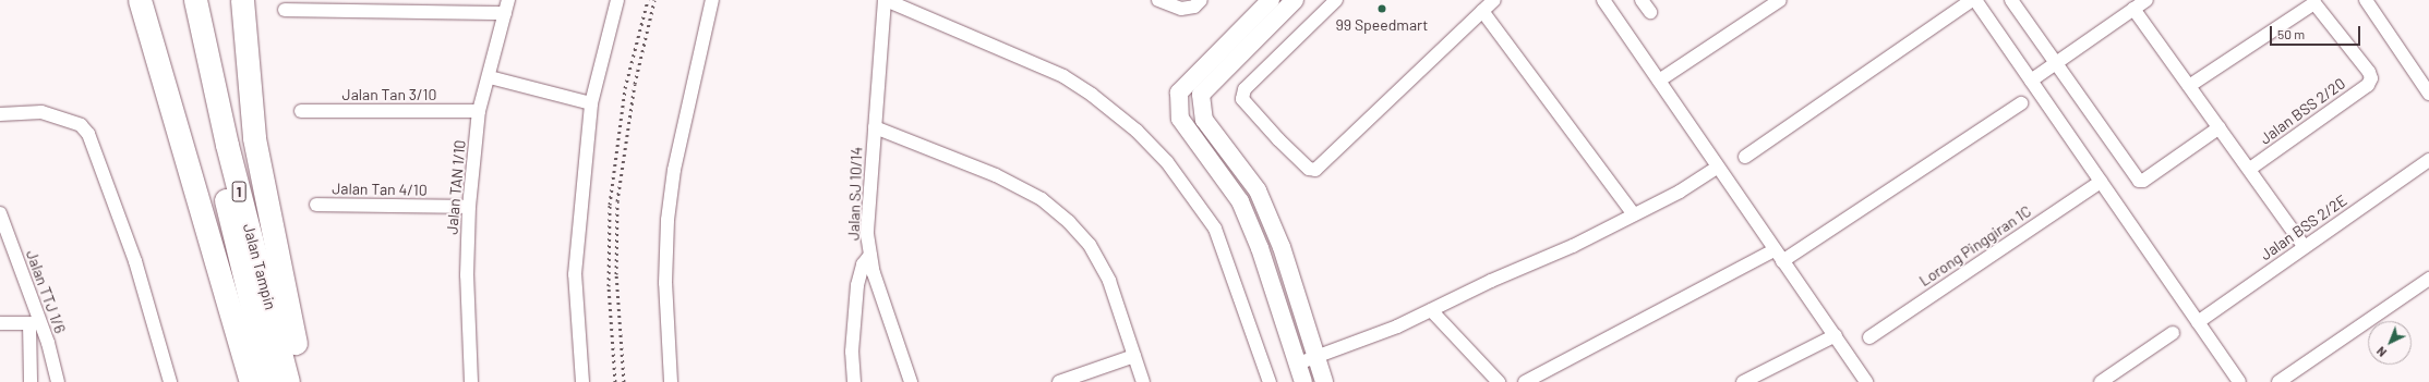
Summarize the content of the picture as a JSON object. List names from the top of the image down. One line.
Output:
{"streets":{"highway":["1","Jalan Tampin"],"street":["Jalan Tan 3/10","Jalan BSS 2/20","Jalan TAN 1/10","Jalan Tan 4/10","Jalan SJ 10/14","Jalan BSS 2/2E","Lorong Pinggiran 1C","Jalan TTJ 1/6"]},"crossings":[["Jalan Tan 3/10","Jalan TAN 1/10"],["Jalan TAN 1/10","Jalan Tan 4/10"]],"places":["99 Speedmart"],"scale_bar":"50 m","north":"bottom left"}
